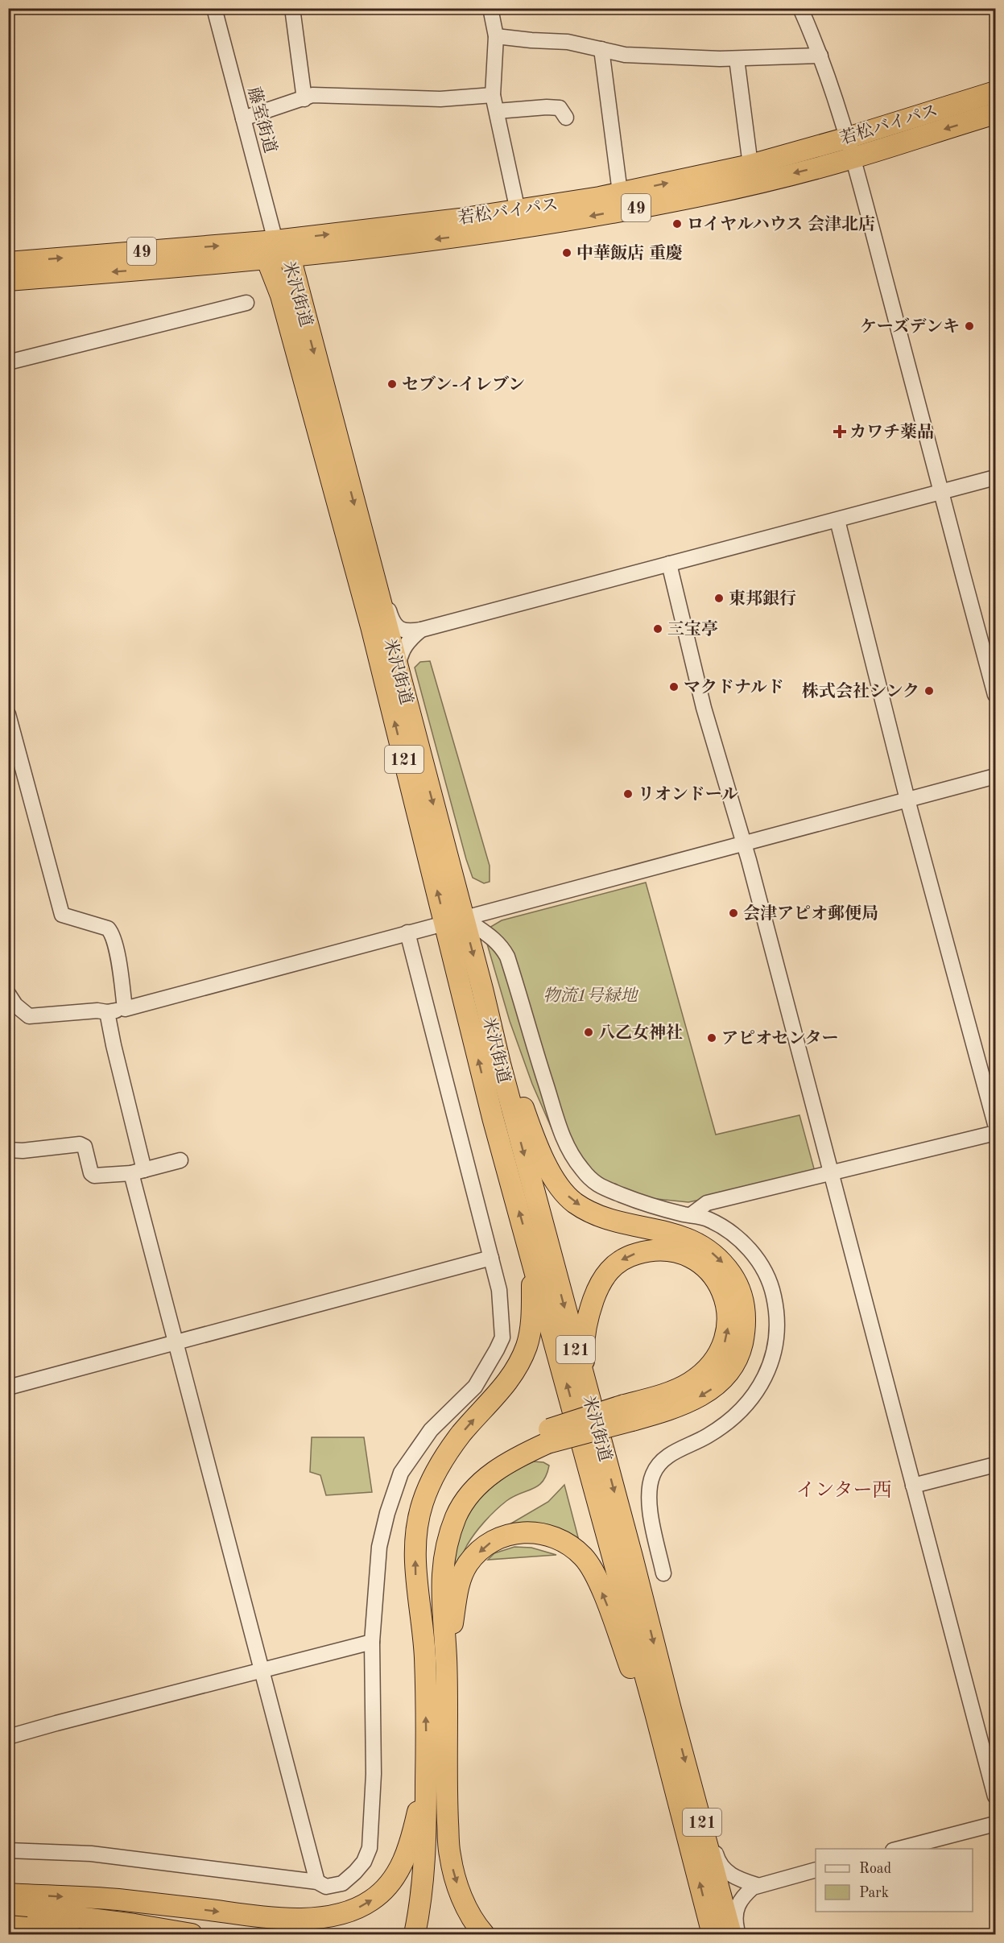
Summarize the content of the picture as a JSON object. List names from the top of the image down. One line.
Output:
{"streets":{"highway":["若松バイパス","49","米沢街道","121"],"street":["藤室街道"]},"crossings":[["藤室街道","若松バイパス"],["藤室街道","米沢街道"],["若松バイパス","米沢街道"]],"districts":["インター西"],"parks":["物流1号緑地"],"places":{"other":["ロイヤルハウス 会津北店","中華飯店 重慶","ケーズデンキ","セブン-イレブン","東邦銀行","三宝亭","マクドナルド","株式会社シンク","リオンドール","会津アピオ郵便局","八乙女神社","アピオセンター"],"health":["カワチ薬品"]},"legend":["Road","Park"]}
